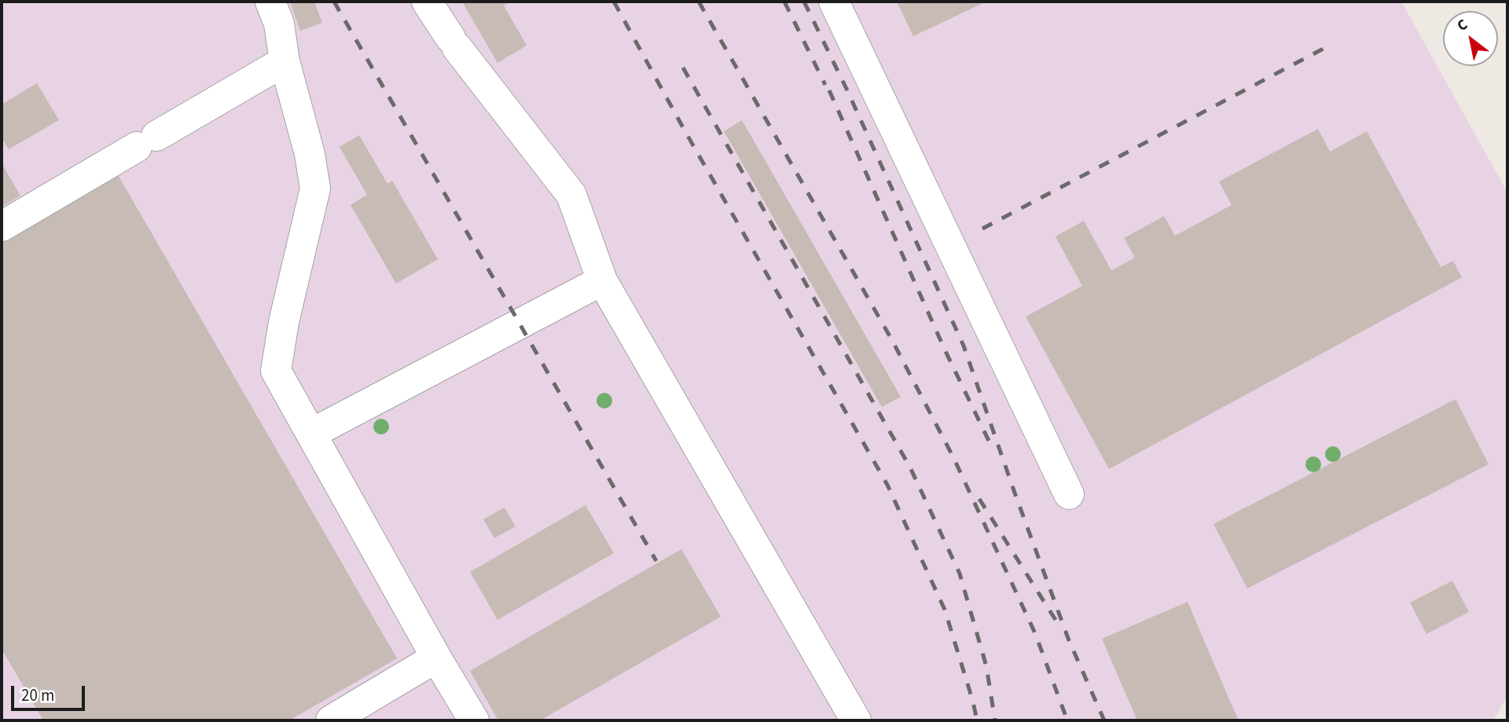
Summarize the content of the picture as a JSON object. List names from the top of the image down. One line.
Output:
{"scale_bar":"20 m","north":"top left"}
